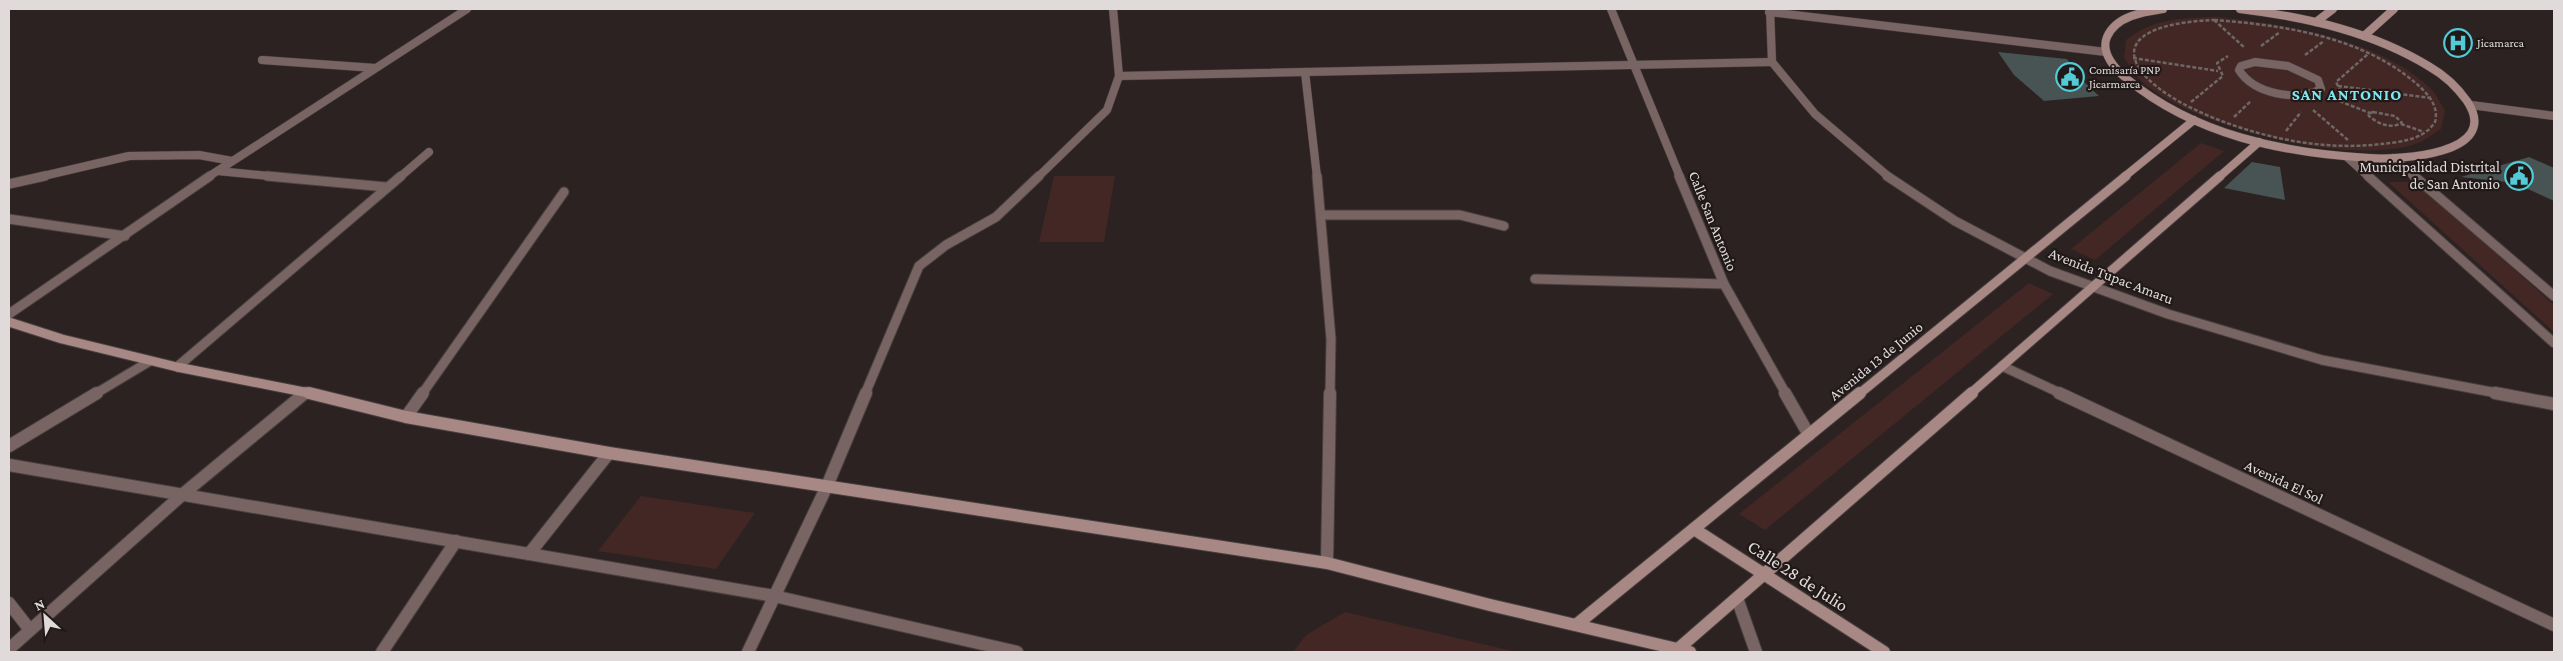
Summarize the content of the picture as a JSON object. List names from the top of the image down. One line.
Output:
{"streets":{"street":["Calle San Antonio","Avenida Tupac Amaru","Avenida 13 de Junio","Avenida El Sol","Calle 28 de Julio"]},"crossings":[["Calle San Antonio","Avenida 13 de Junio"],["Avenida Tupac Amaru","Avenida 13 de Junio"],["Avenida 13 de Junio","Calle 28 de Julio"]],"districts":["SAN ANTONIO"],"places":{"hospital":["Jicamarca"],"public building":["Comisaría PNP Jicarmarca","Municipalidad Distrital de San Antonio"]},"north":"top left"}
